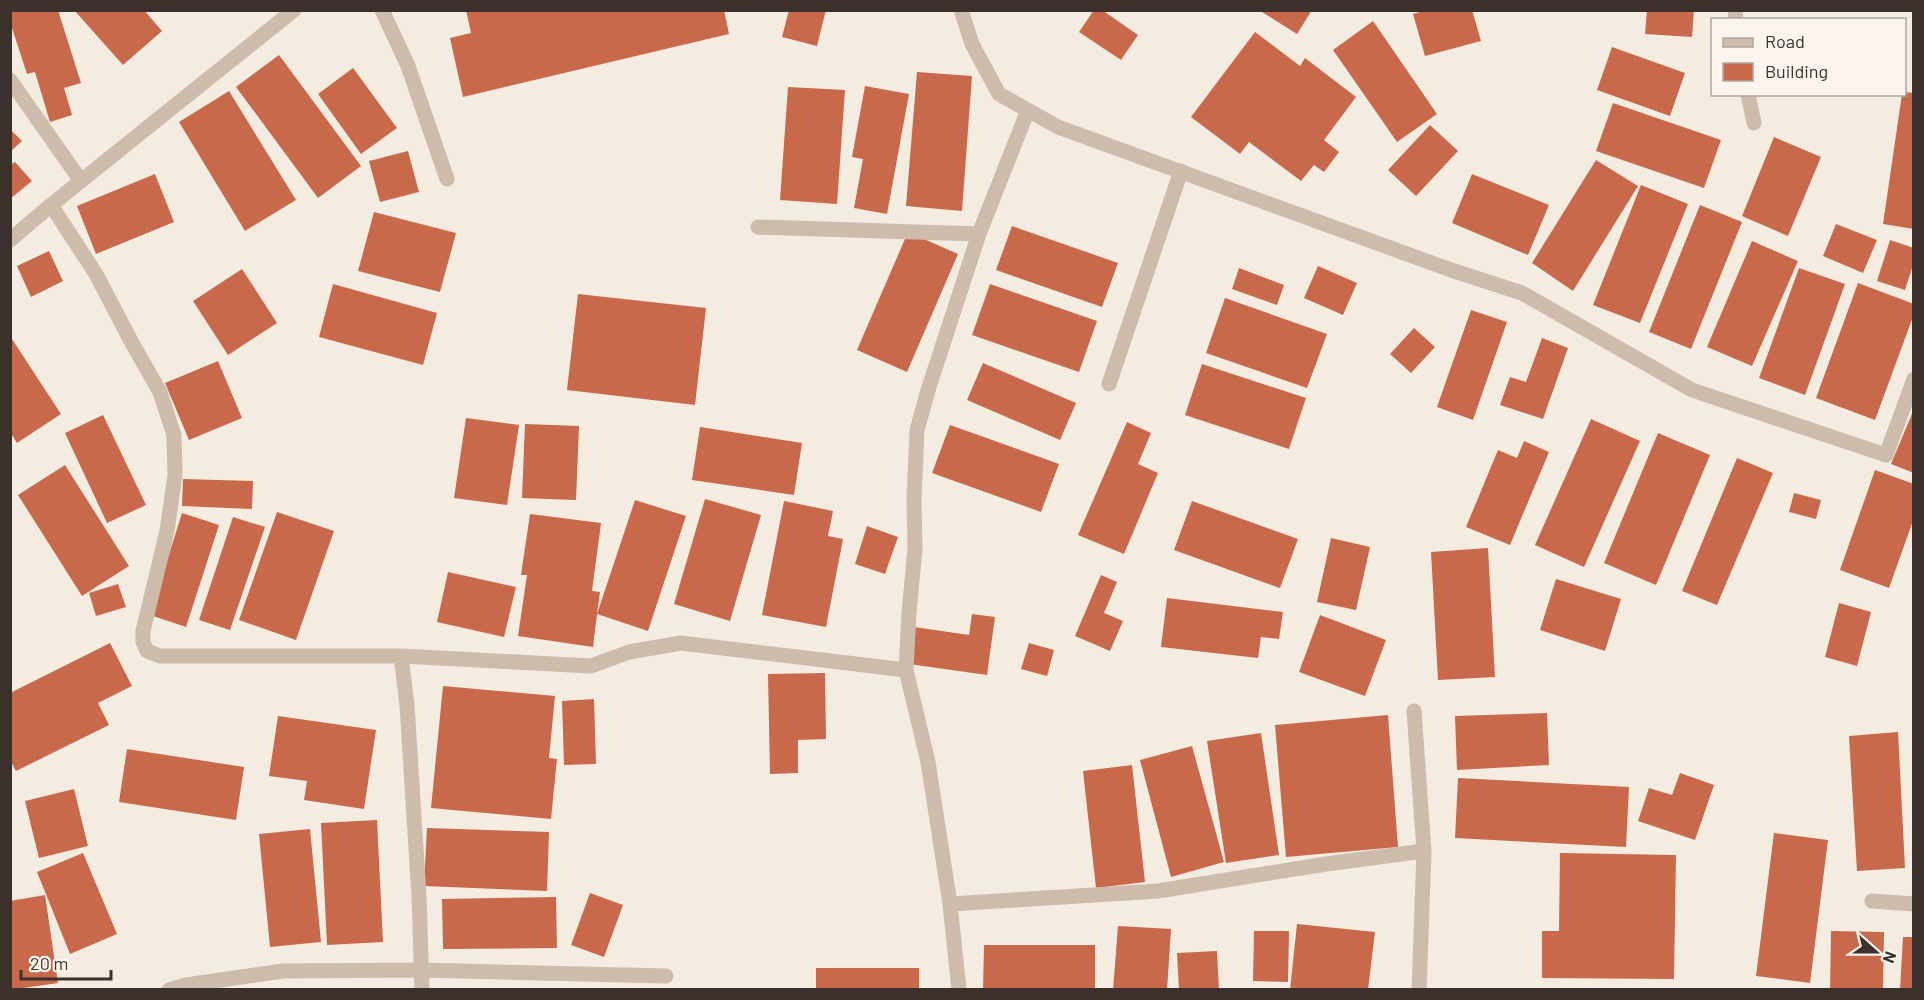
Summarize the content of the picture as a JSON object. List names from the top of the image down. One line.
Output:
{"legend":["Road","Building"],"scale_bar":"20 m","north":"right"}
